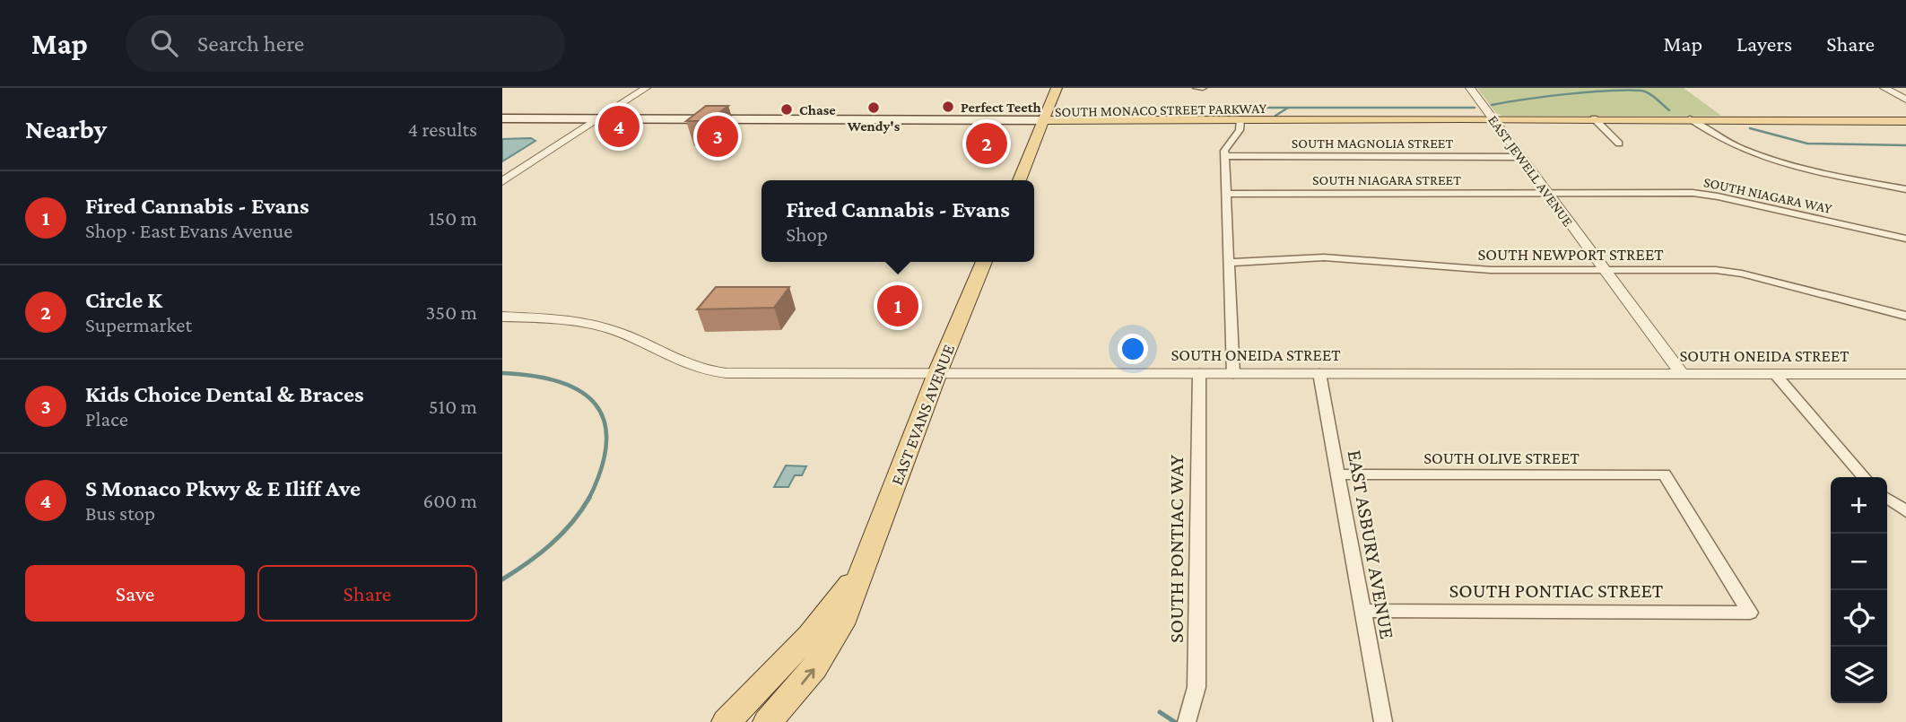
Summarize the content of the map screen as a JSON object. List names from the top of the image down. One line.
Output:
{"streets":{"main road":["SOUTH MONACO STREET PARKWAY","EAST EVANS AVENUE"],"street":["SOUTH MAGNOLIA STREET","EAST JEWELL AVENUE","SOUTH NIAGARA STREET","SOUTH NIAGARA WAY","SOUTH NEWPORT STREET","SOUTH ONEIDA STREET","SOUTH OLIVE STREET","EAST ASBURY AVENUE","SOUTH PONTIAC WAY","SOUTH PONTIAC STREET"]},"crossings":[["SOUTH MONACO STREET PARKWAY","EAST JEWELL AVENUE"],["SOUTH MAGNOLIA STREET","EAST JEWELL AVENUE"],["EAST JEWELL AVENUE","SOUTH NIAGARA STREET"],["EAST JEWELL AVENUE","SOUTH NIAGARA WAY"],["EAST JEWELL AVENUE","SOUTH NEWPORT STREET"],["EAST JEWELL AVENUE","SOUTH ONEIDA STREET"],["SOUTH NIAGARA STREET","SOUTH NIAGARA WAY"],["SOUTH ONEIDA STREET","EAST EVANS AVENUE"],["SOUTH ONEIDA STREET","EAST ASBURY AVENUE"],["SOUTH ONEIDA STREET","SOUTH PONTIAC WAY"],["SOUTH OLIVE STREET","EAST ASBURY AVENUE"],["SOUTH OLIVE STREET","SOUTH PONTIAC STREET"],["EAST ASBURY AVENUE","SOUTH PONTIAC STREET"]],"places":["Perfect Teeth","Wendy's","Chase"],"page":{"header":"Map","search":"Search here","nav":["Map","Layers","Share"],"heading":["Nearby","4 results"],"pins":["4","3","2","1"],"list":[{"mark":"1","name":"Fired Cannabis - Evans","note":"Shop · East Evans Avenue","value":"150 m"},{"mark":"2","name":"Circle K","note":"Supermarket","value":"350 m"},{"mark":"3","name":"Kids Choice Dental & Braces","note":"Place","value":"510 m"},{"mark":"4","name":"S Monaco Pkwy & E Iliff Ave","note":"Bus stop","value":"600 m"}],"popup":["Fired Cannabis - Evans","Shop"],"map_buttons":["+","−"],"buttons":["Save","Share"]}}
